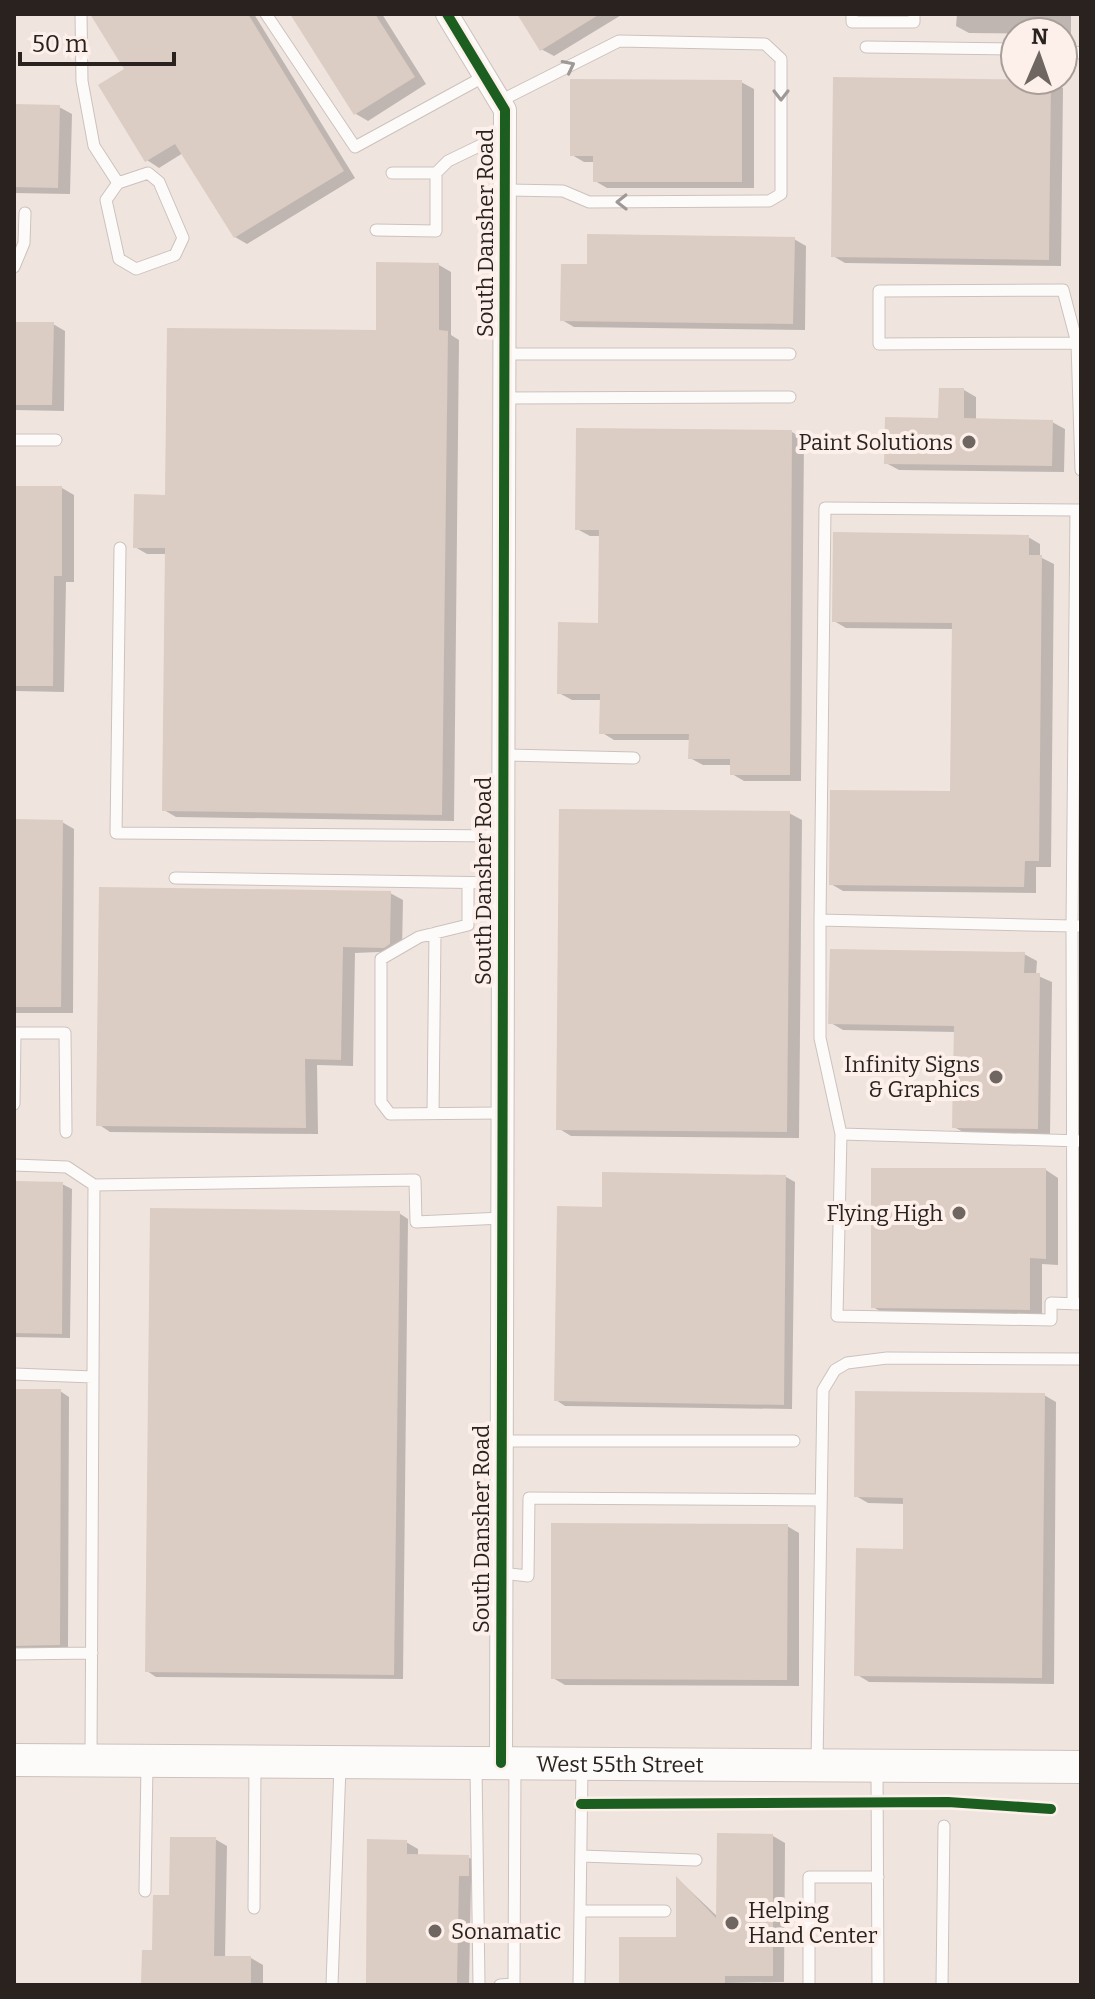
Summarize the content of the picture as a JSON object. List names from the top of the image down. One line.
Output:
{"streets":{"main road":["West 55th Street"],"street":["South Dansher Road"]},"crossings":[["South Dansher Road","West 55th Street"]],"places":["Paint Solutions","Infinity Signs & Graphics","Flying High","Helping Hand Center","Sonamatic"],"scale_bar":"50 m","north":"top"}
